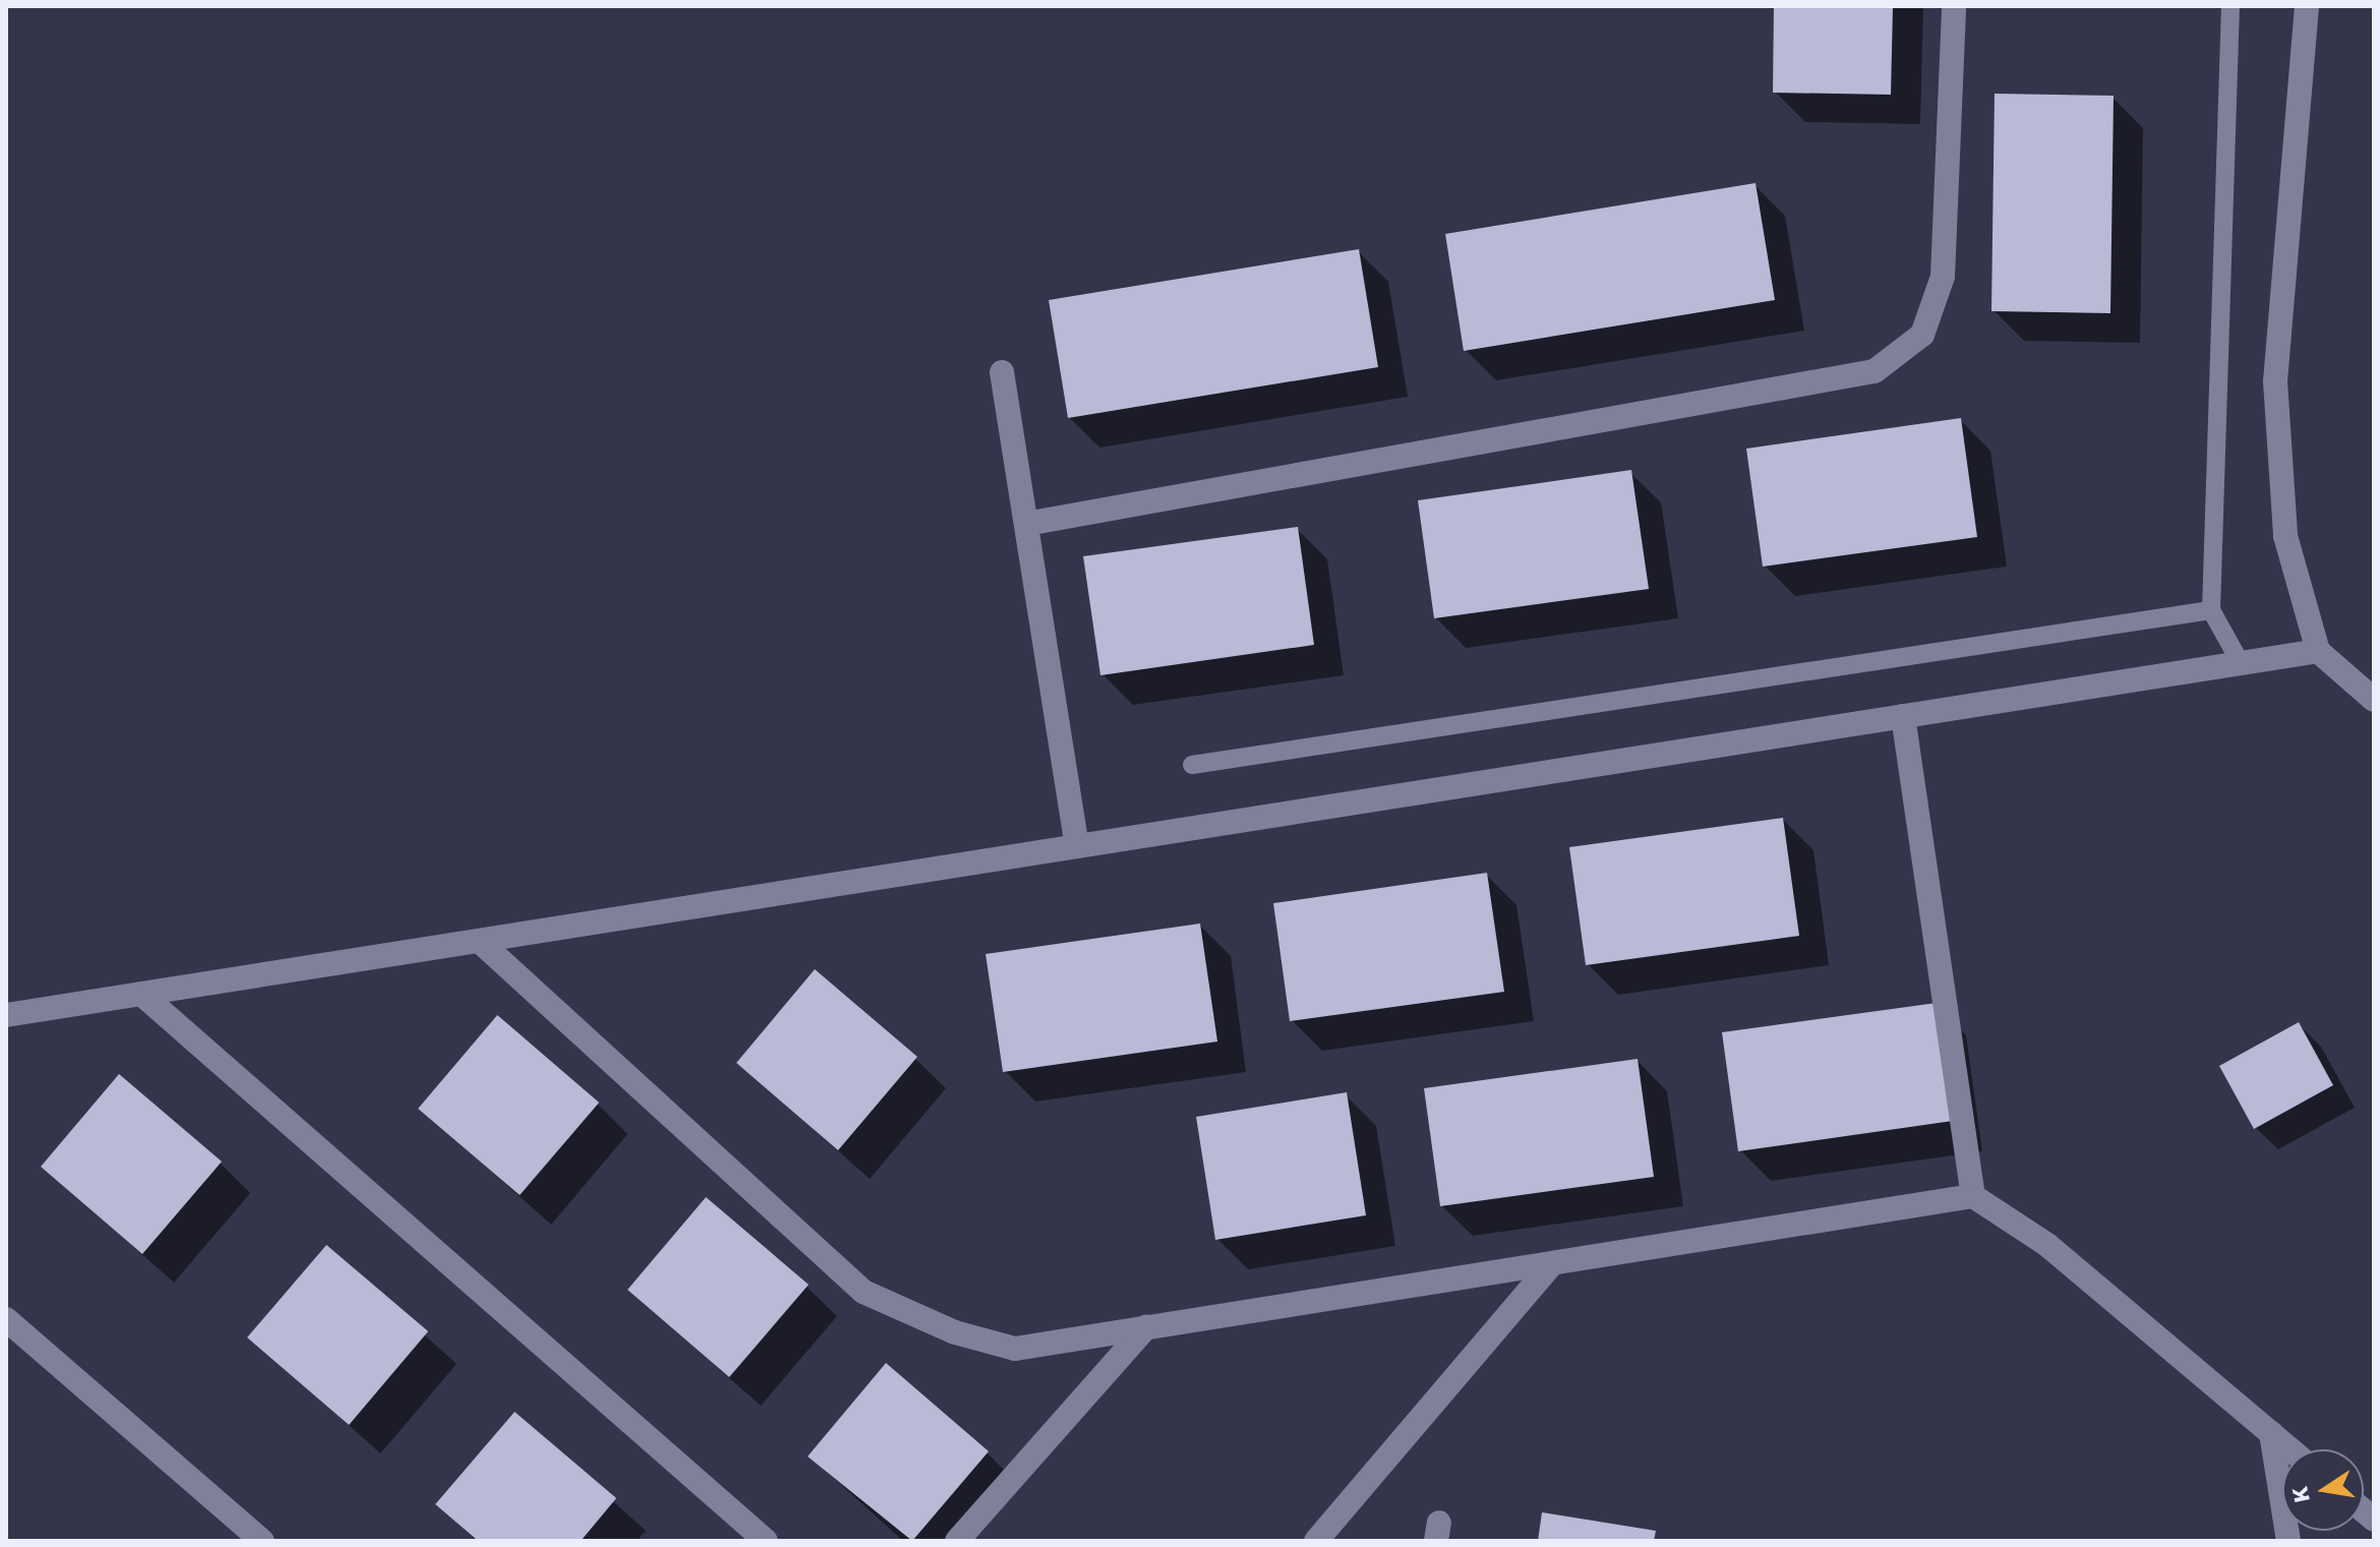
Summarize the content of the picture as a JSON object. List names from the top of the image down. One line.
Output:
{"north":"left"}
